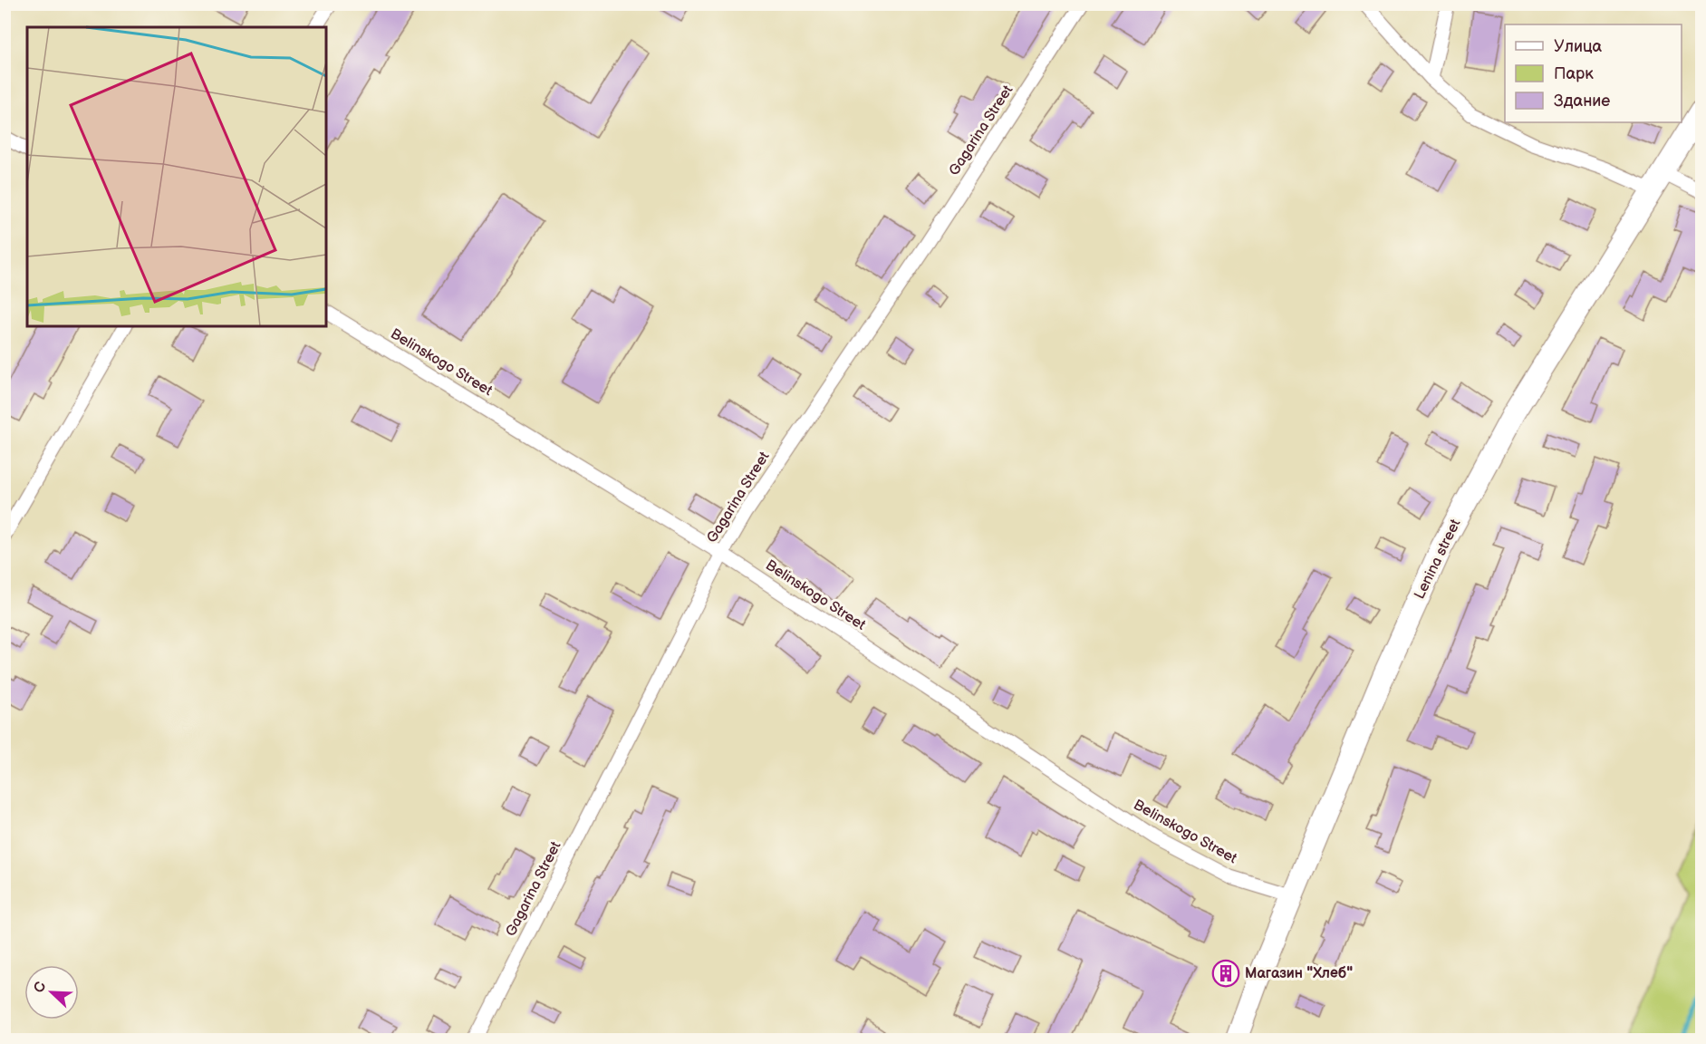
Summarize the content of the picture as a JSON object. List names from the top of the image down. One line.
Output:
{"streets":{"main road":["Lenina street"],"street":["Gagarina Street","Belinskogo Street"]},"crossings":[["Gagarina Street","Belinskogo Street"],["Belinskogo Street","Lenina street"]],"places":{"building":["Магазин \"Хлеб\""]},"legend":["Улица","Парк","Здание"],"north":"top left"}
